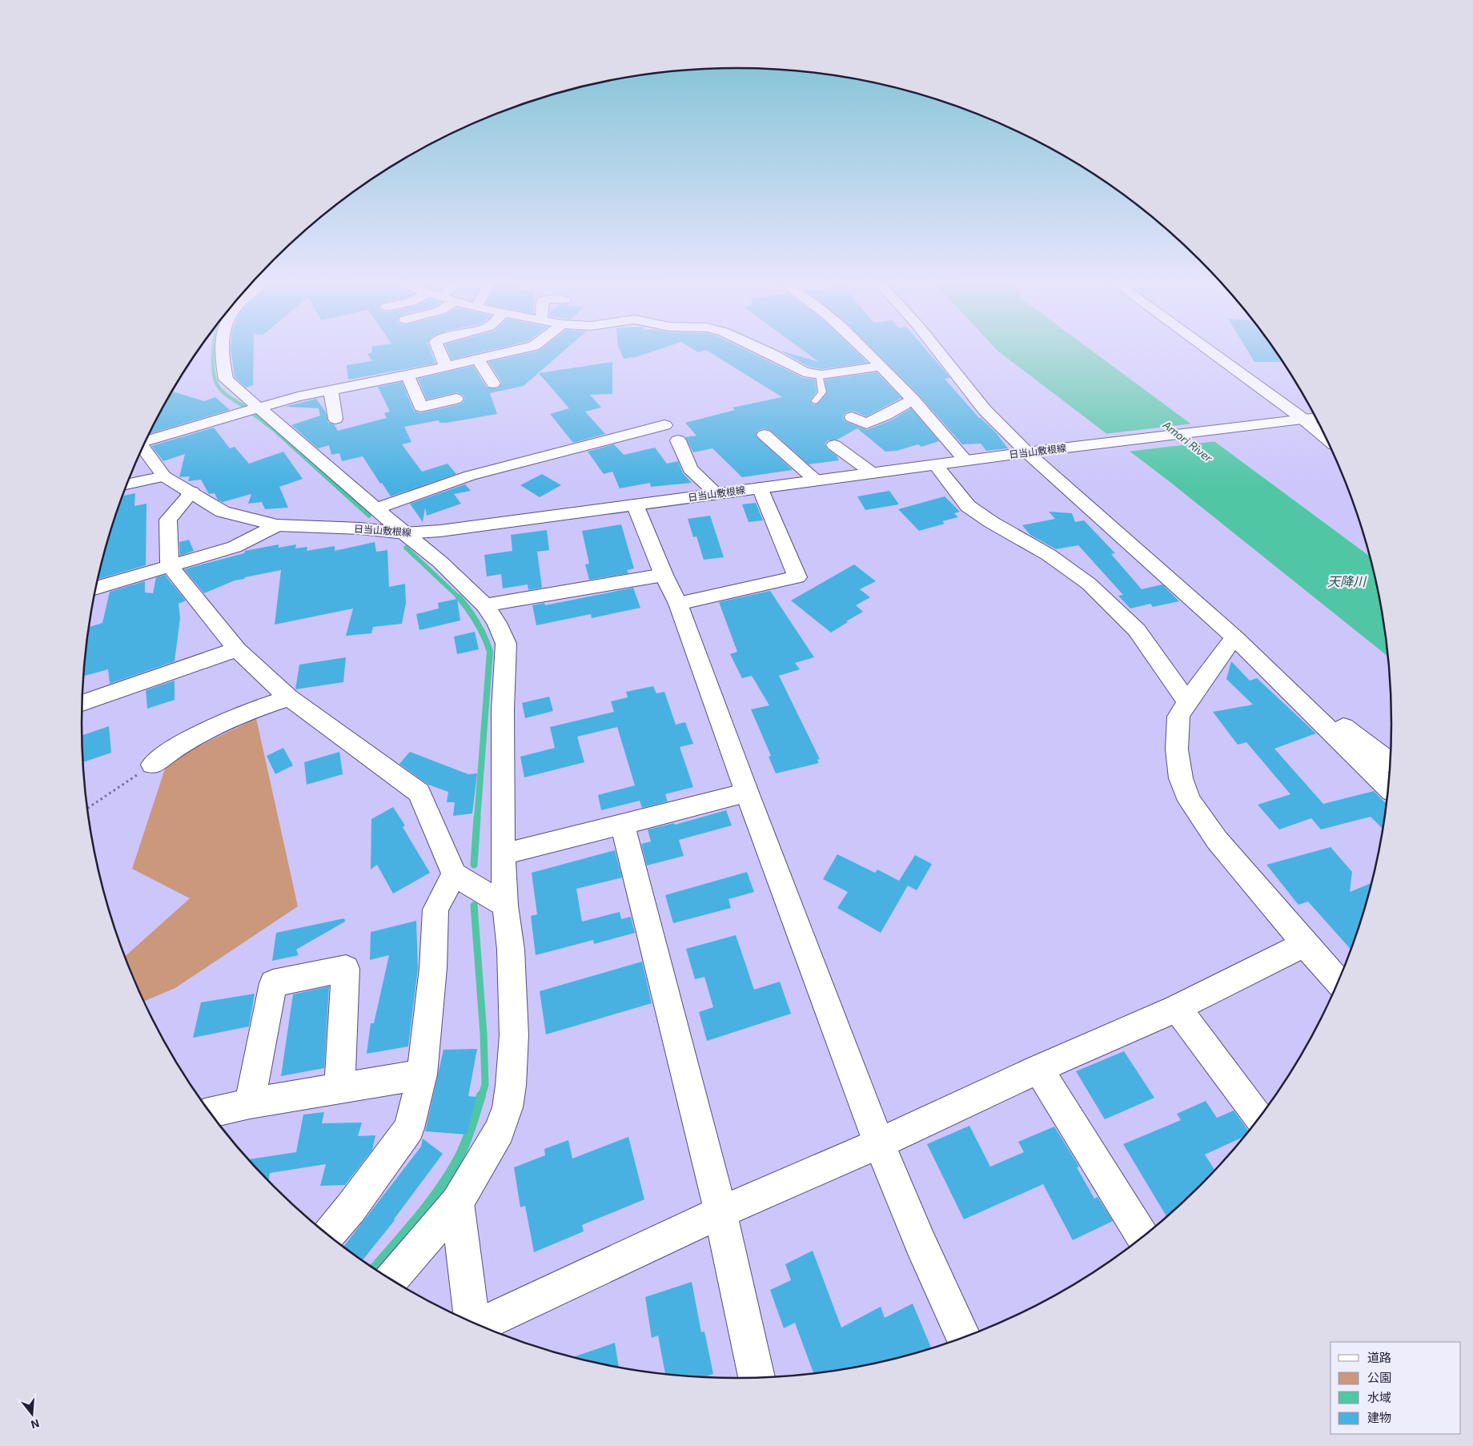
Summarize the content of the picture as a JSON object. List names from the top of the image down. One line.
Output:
{"streets":{"street":["日当山敷根線"]},"water":["Amori River","天降川"],"legend":["道路","公園","水域","建物"],"north":"bottom"}
